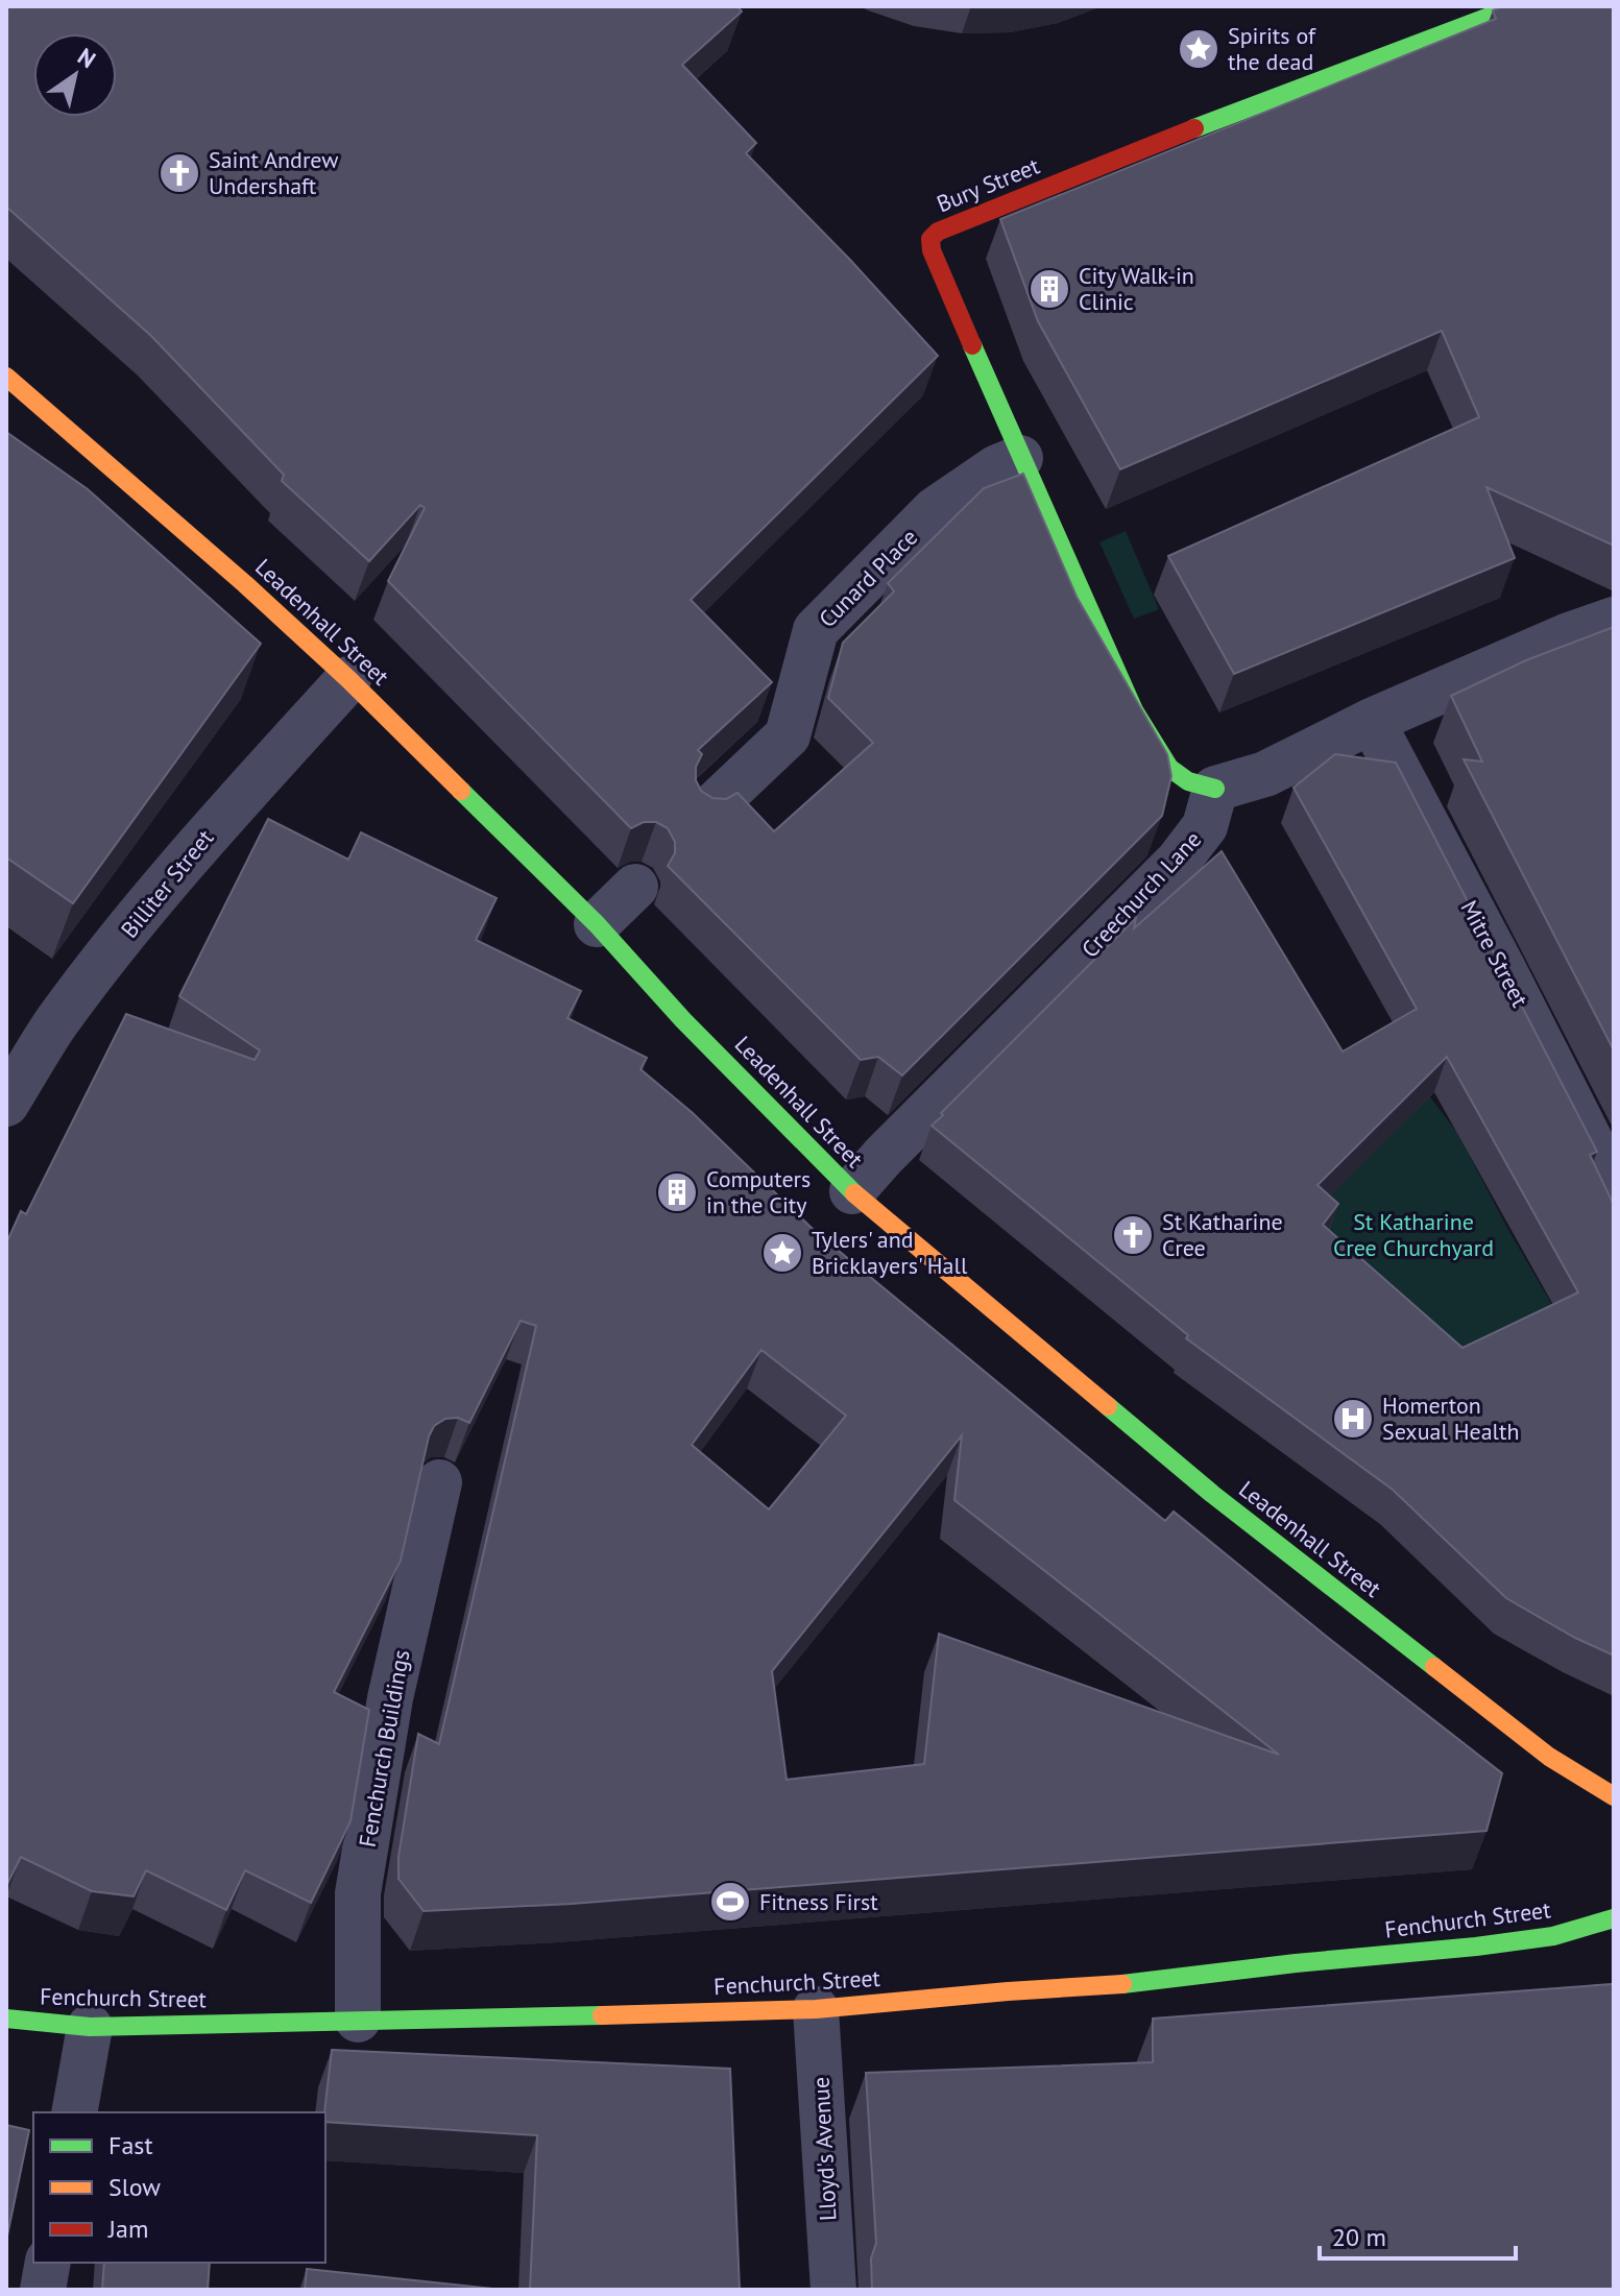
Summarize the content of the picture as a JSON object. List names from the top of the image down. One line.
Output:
{"streets":{"street":["Bury Street","Cunard Place","Leadenhall Street","Billiter Street","Creechurch Lane","Mitre Street","Fenchurch Buildings","Fenchurch Street","Lloyd's Avenue"]},"crossings":[["Bury Street","Cunard Place"],["Bury Street","Creechurch Lane"],["Leadenhall Street","Billiter Street"],["Leadenhall Street","Creechurch Lane"],["Fenchurch Buildings","Fenchurch Street"],["Fenchurch Street","Lloyd's Avenue"]],"parks":["St Katharine Cree Churchyard"],"places":{"place":["Spirits of the dead","Tylers' and Bricklayers' Hall"],"church":["Saint Andrew Undershaft","St Katharine Cree"],"building":["City Walk-in Clinic","Computers in the City"],"hospital":["Homerton Sexual Health"],"sports":["Fitness First"]},"legend":["Fast","Slow","Jam"],"scale_bar":"20 m","north":"top right"}
